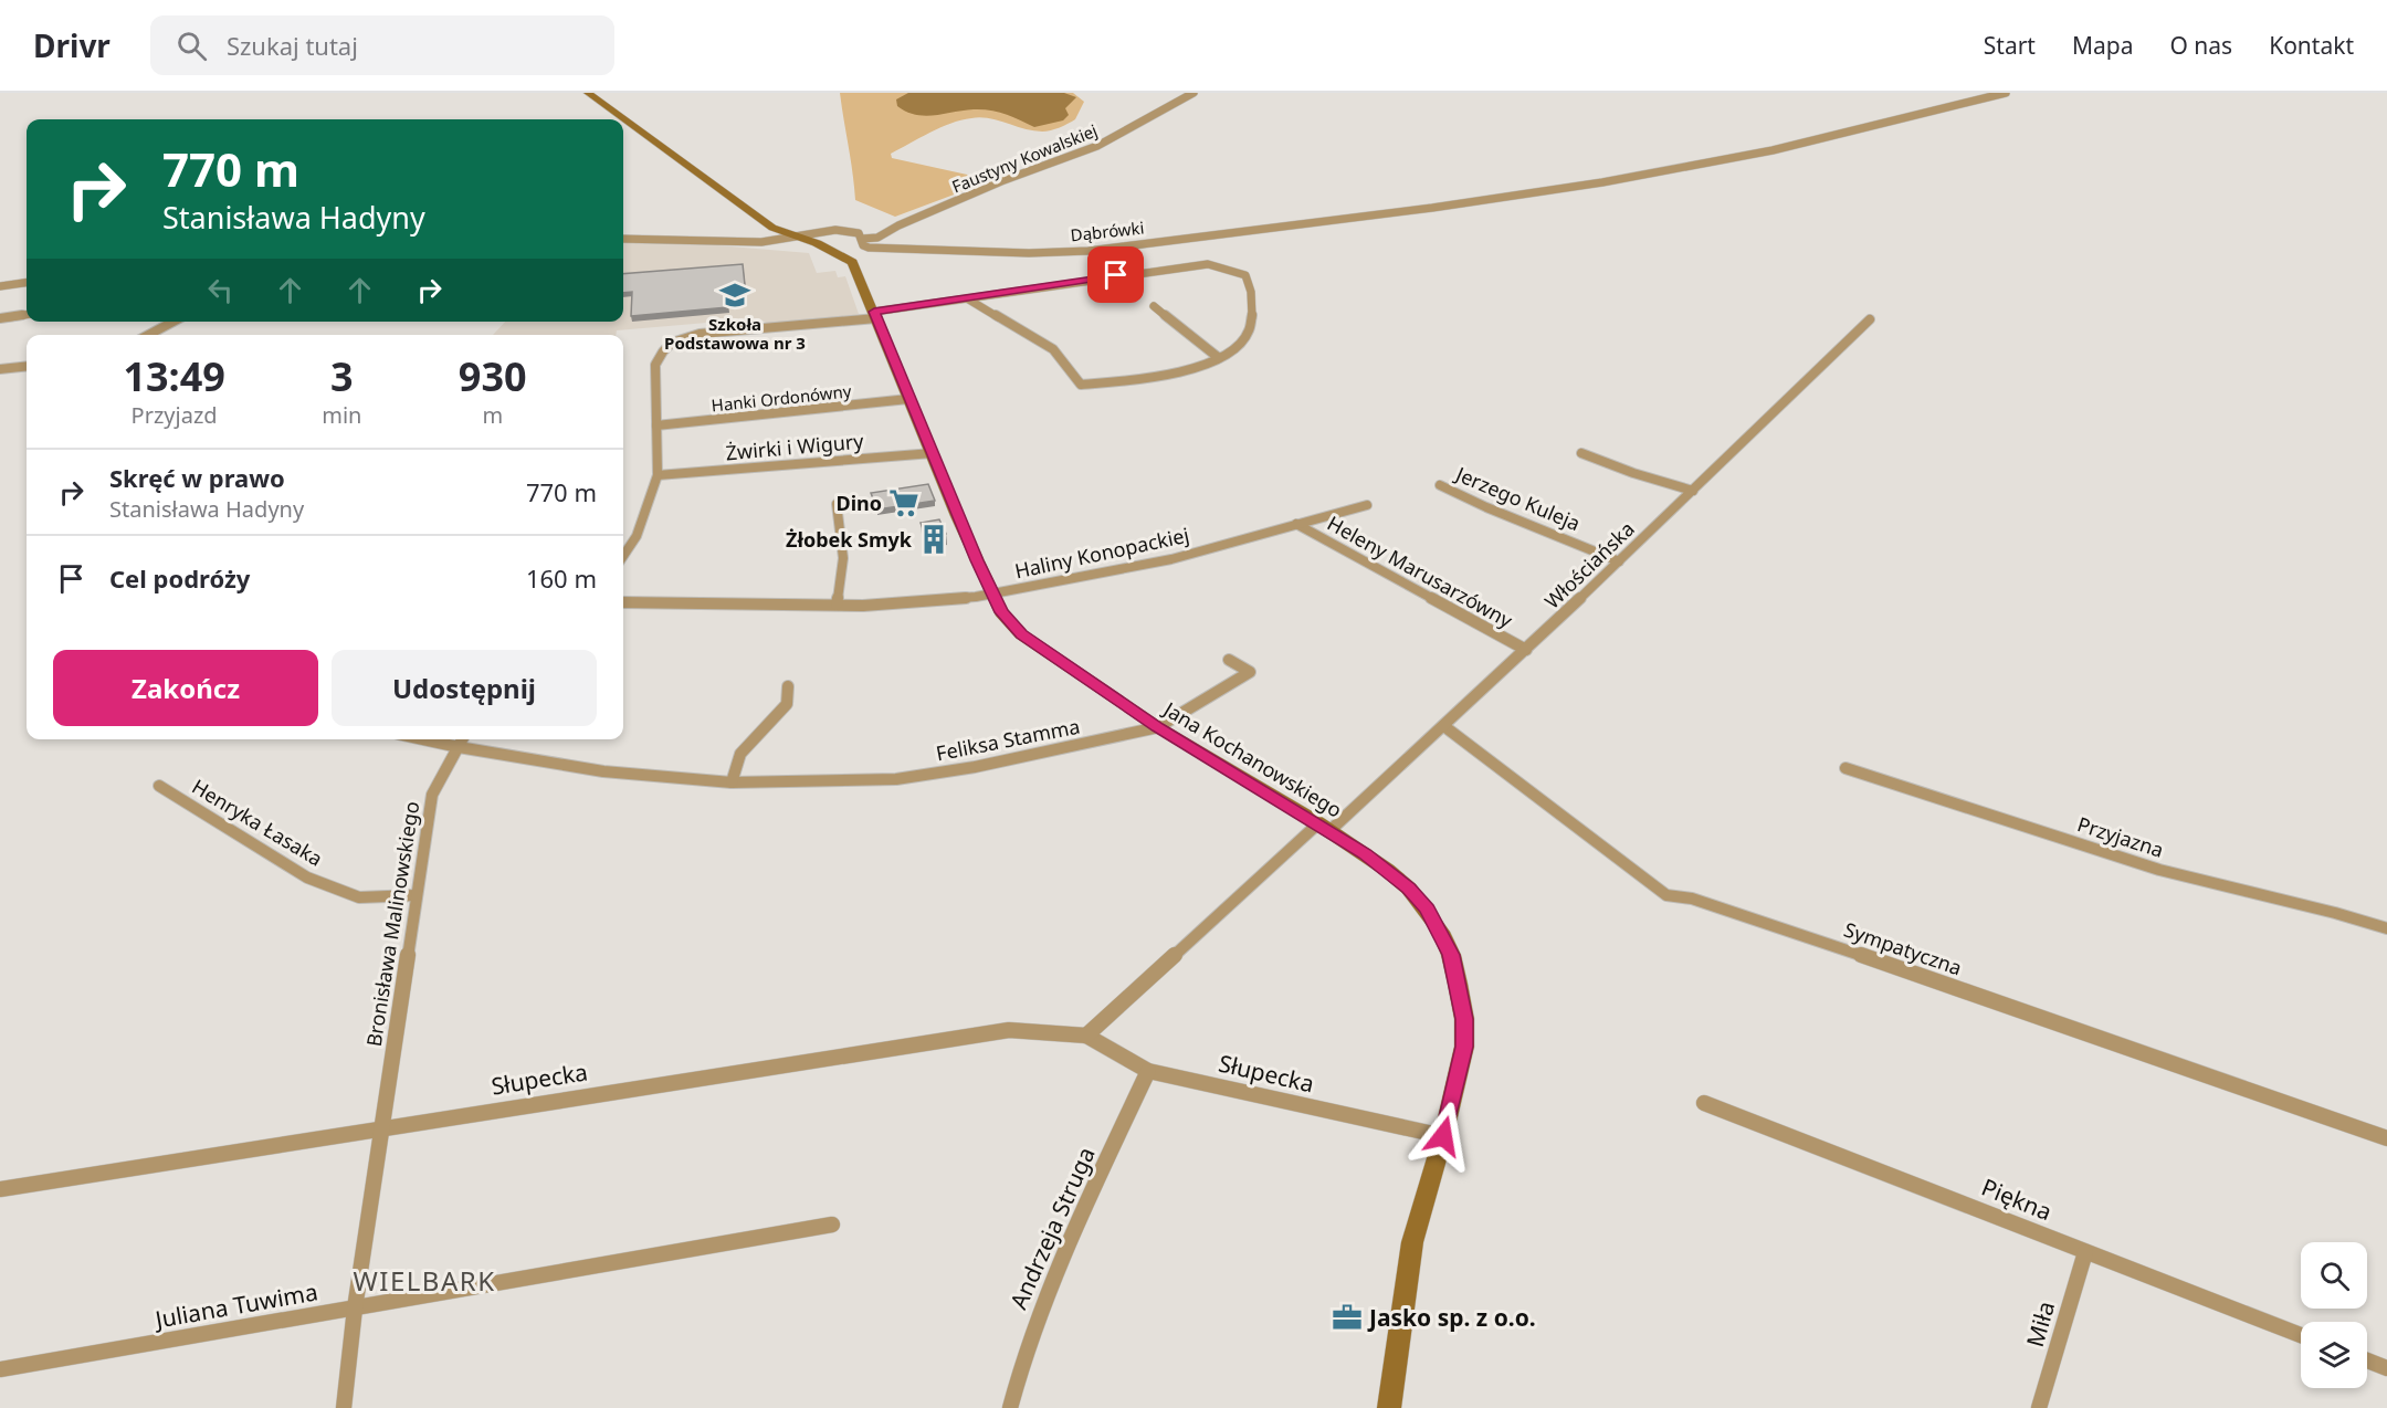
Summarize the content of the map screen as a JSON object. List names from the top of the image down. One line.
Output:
{"streets":{"street":["Faustyny Kowalskiej","Dąbrówki","Hanki Ordonówny","Żwirki i Wigury","Jerzego Kuleja","Haliny Konopackiej","Włościańska","Heleny Marusarzówny","Feliksa Stamma","Jana Kochanowskiego","Henryka Łasaka","Przyjazna","Bronisława Malinowskiego","Sympatyczna","Słupecka","Piękna","Andrzeja Struga","Juliana Tuwima","Miła"]},"crossings":[["Faustyny Kowalskiej","Dąbrówki"],["Hanki Ordonówny","Jana Kochanowskiego"],["Żwirki i Wigury","Jana Kochanowskiego"],["Jerzego Kuleja","Włościańska"],["Haliny Konopackiej","Heleny Marusarzówny"],["Haliny Konopackiej","Jana Kochanowskiego"],["Włościańska","Heleny Marusarzówny"],["Włościańska","Jana Kochanowskiego"],["Włościańska","Sympatyczna"],["Feliksa Stamma","Jana Kochanowskiego"],["Feliksa Stamma","Bronisława Malinowskiego"],["Jana Kochanowskiego","Słupecka"],["Henryka Łasaka","Bronisława Malinowskiego"],["Bronisława Malinowskiego","Słupecka"],["Bronisława Malinowskiego","Juliana Tuwima"],["Słupecka","Andrzeja Struga"],["Piękna","Miła"]],"districts":["WIELBARK"],"places":{"school or university":["Szkoła Podstawowa nr 3"],"supermarket":["Dino"],"building":["Żłobek Smyk"],"office":["Jasko sp. z o.o."]},"page":{"header":"Drivr","search":"Szukaj tutaj","nav":["Start","Mapa","O nas","Kontakt"],"turn":["770 m","Stanisława Hadyny"],"eta":["13:49","Przyjazd","3","min","930","m"],"list":[{"name":"Skręć w prawo","note":"Stanisława Hadyny","value":"770 m"},{"name":"Cel podróży","value":"160 m"}],"buttons":["Zakończ","Udostępnij"]}}
